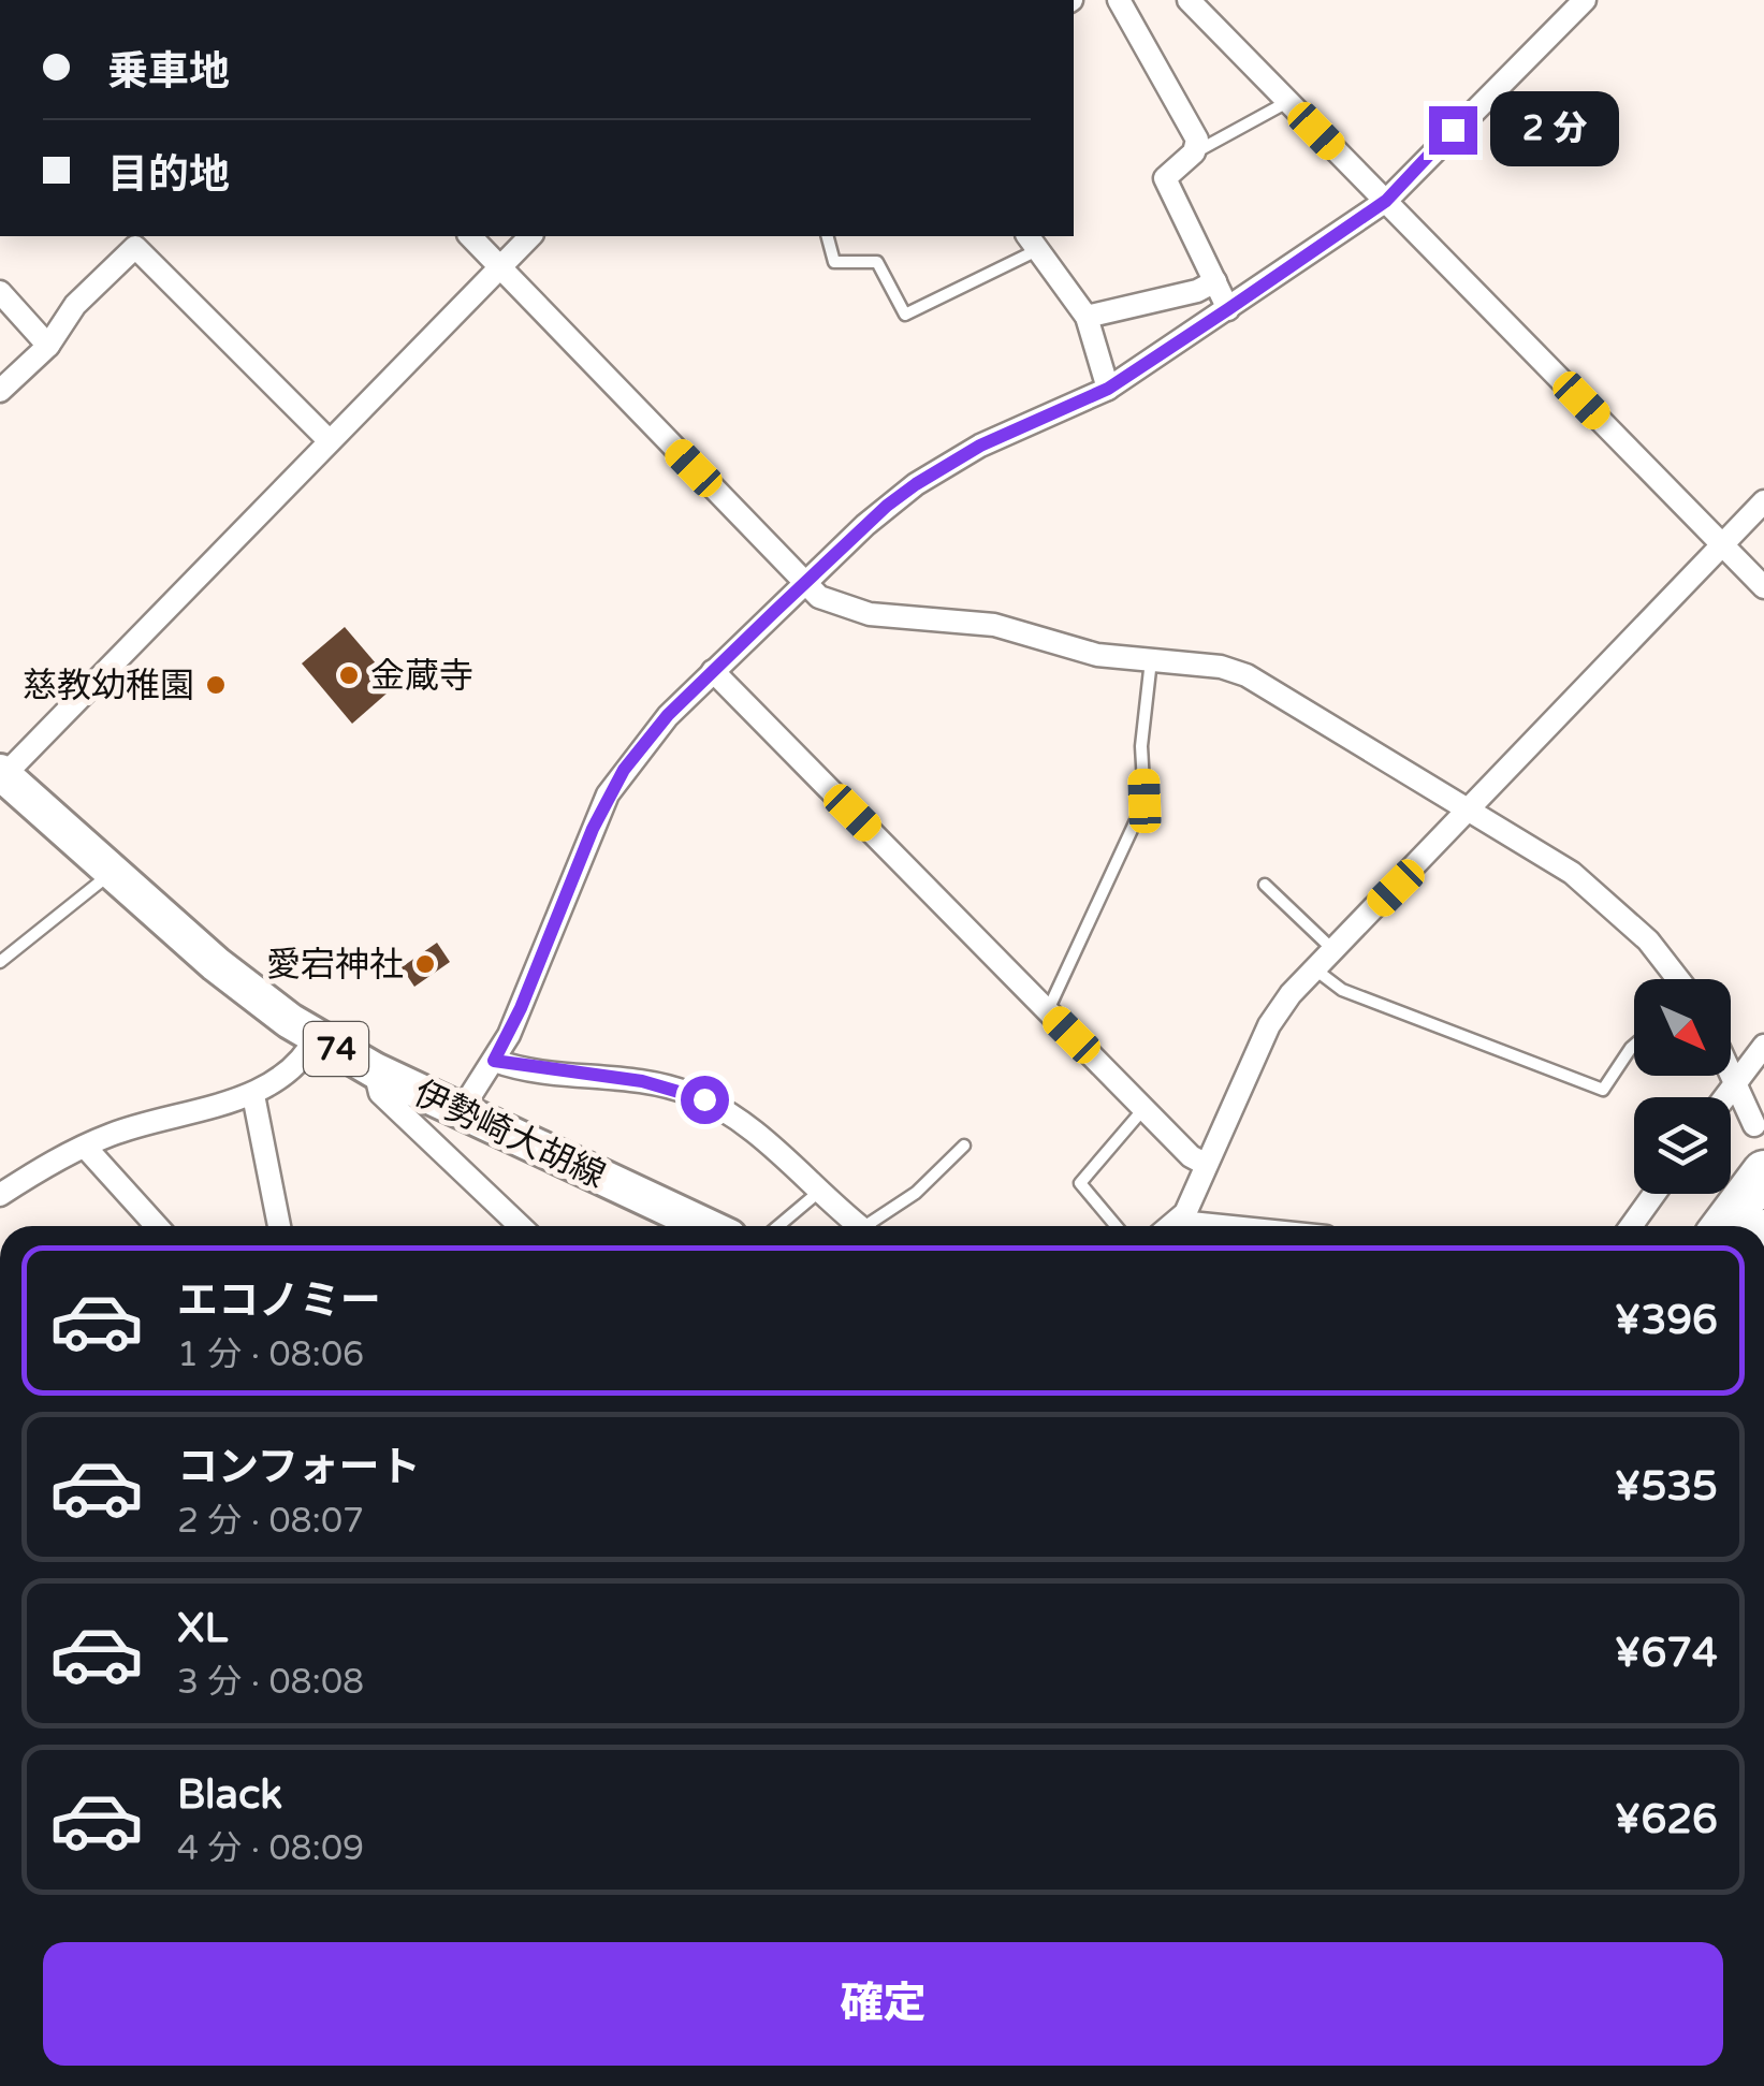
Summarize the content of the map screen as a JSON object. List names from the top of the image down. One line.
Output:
{"streets":{"main road":["74","伊勢崎大胡線"]},"places":["金蔵寺","慈教幼稚園","愛宕神社"],"north":"bottom right","page":{"banner":["乗車地","目的地"],"bubble":"2 分","list":[{"name":"エコノミー","note":"1 分 · 08:06","value":"¥396"},{"name":"コンフォート","note":"2 分 · 08:07","value":"¥535"},{"name":"XL","note":"3 分 · 08:08","value":"¥674"},{"name":"Black","note":"4 分 · 08:09","value":"¥626"}],"buttons":"確定"}}
